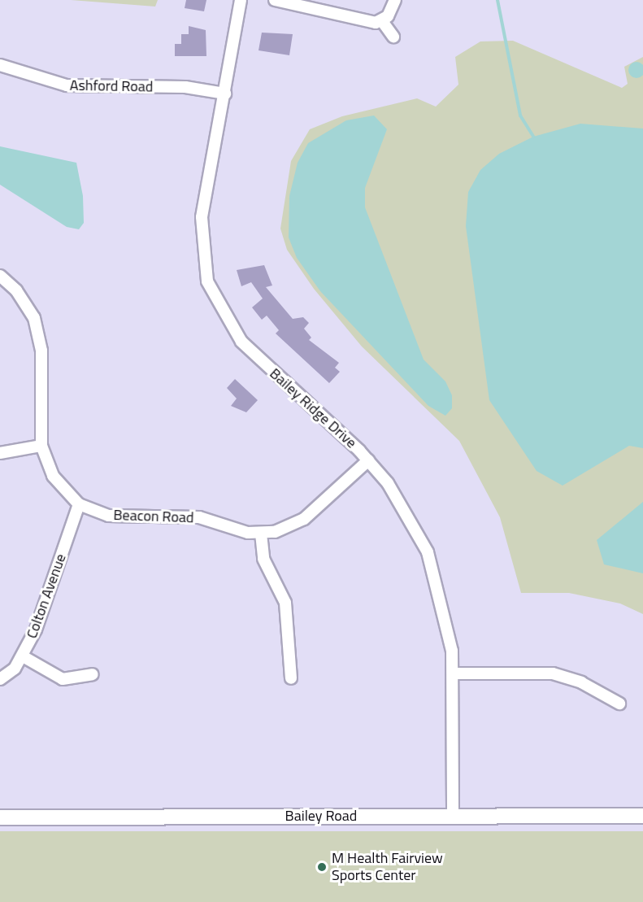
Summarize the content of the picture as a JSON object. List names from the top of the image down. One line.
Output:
{"streets":{"main road":["Bailey Road"],"street":["Ashford Road","Bailey Ridge Drive","Beacon Road","Colton Avenue"]},"crossings":[["Ashford Road","Bailey Ridge Drive"],["Bailey Ridge Drive","Beacon Road"],["Bailey Ridge Drive","Bailey Road"],["Beacon Road","Colton Avenue"]],"places":["M Health Fairview Sports Center"]}
